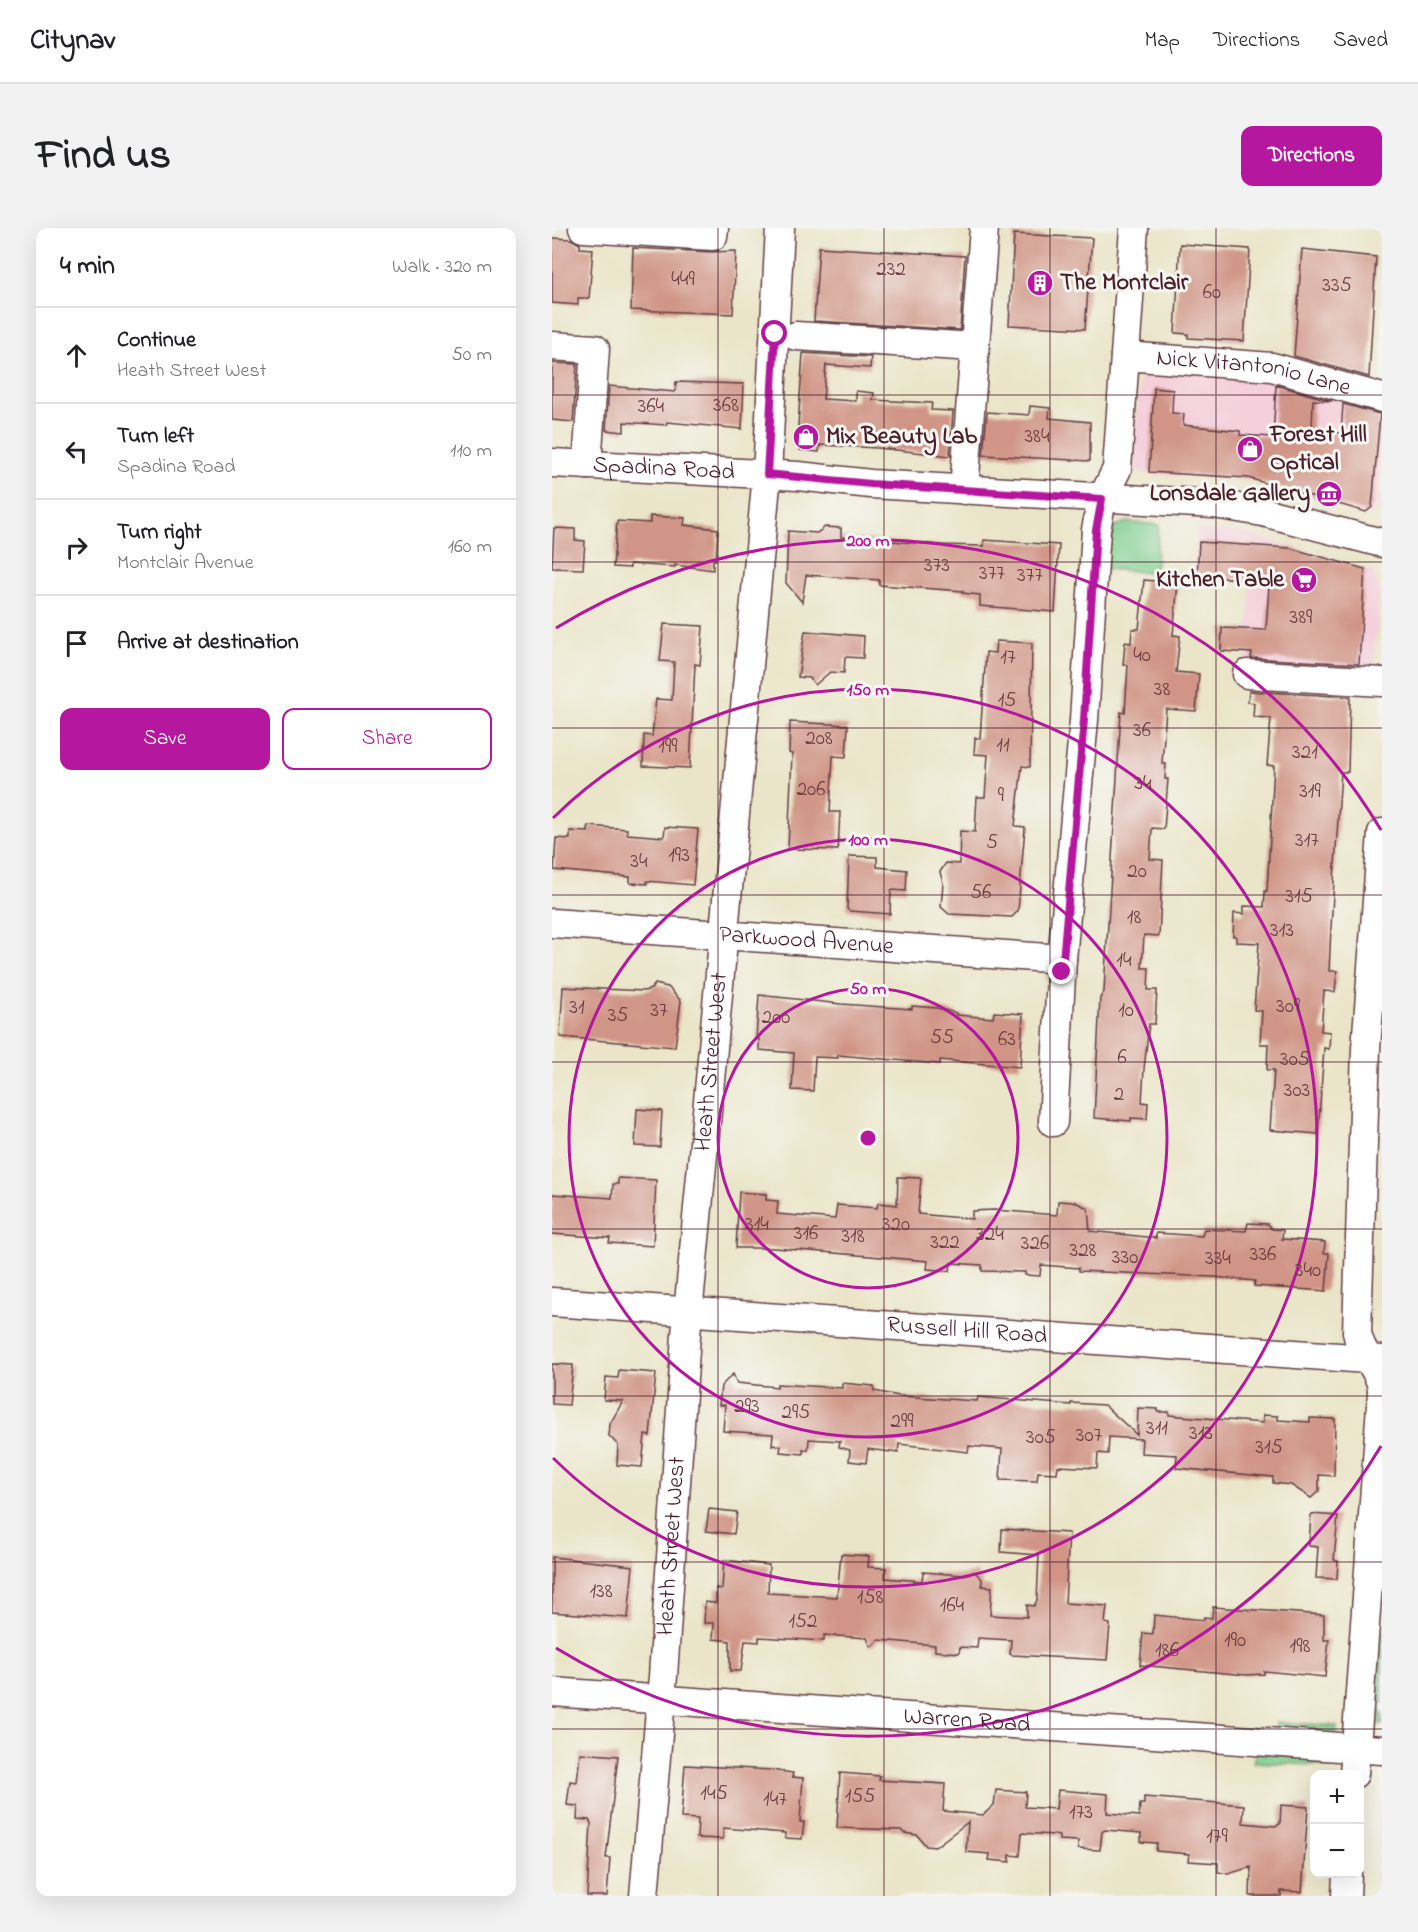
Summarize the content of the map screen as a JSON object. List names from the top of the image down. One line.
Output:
{"streets":{"street":["Nick Vitantonio Lane","Spadina Road","Parkwood Avenue","Heath Street West","Russell Hill Road","Warren Road"]},"crossings":[["Spadina Road","Heath Street West"],["Parkwood Avenue","Heath Street West"],["Heath Street West","Russell Hill Road"],["Heath Street West","Warren Road"]],"places":{"building":["The Montclair"],"shop":["Mix Beauty Lab","Forest Hill Optical"],"museum":["Lonsdale Gallery"],"supermarket":["Kitchen Table"]},"house_numbers":["232","449","335","60","368","364","384","373","377","377","389","40","17","38","15","36","208","11","199","321","34","206","319","9","317","5","193","34","20","56","315","18","313","14","309","31","37","10","35","200","55","63","6","305","303","2","314","320","316","324","318","322","326","328","336","330","334","340","293","295","299","311","313","307","305","315","138","158","164","152","190","198","186","145","155","147","173","179"],"page":{"header":"Citynav","nav":["Map","Directions","Saved"],"title":"Find us","buttons":["Directions",["Save","Share"]],"heading":["4 min","Walk · 320 m"],"list":[["Continue","Heath Street West","50 m"],["Turn left","Spadina Road","110 m"],["Turn right","Montclair Avenue","160 m"],"Arrive at destination"],"map_buttons":["+","−"]},"rings":["200 m","150 m","100 m","50 m"]}
